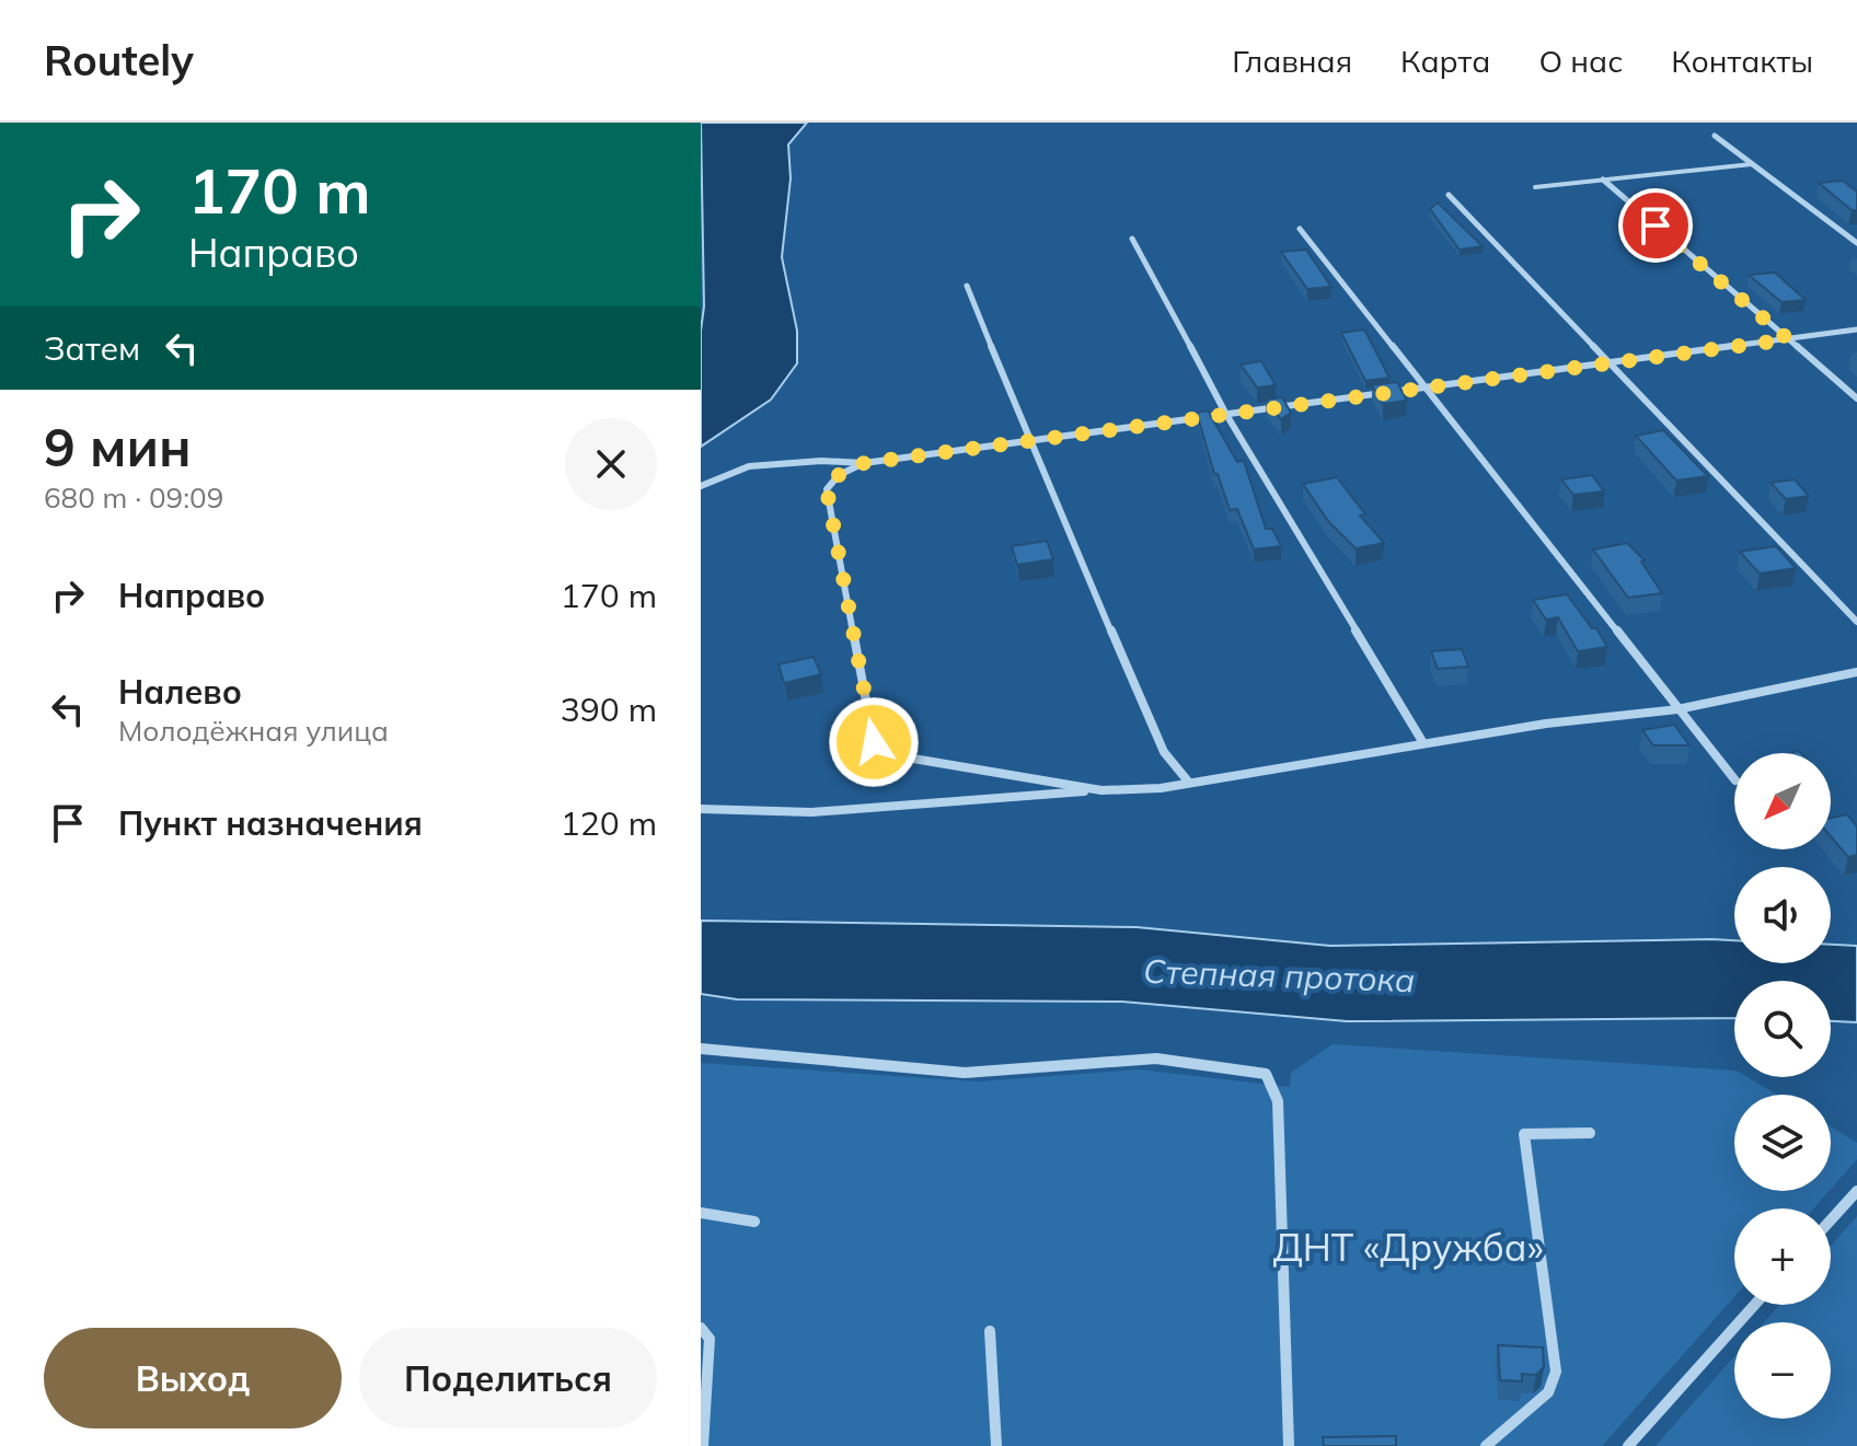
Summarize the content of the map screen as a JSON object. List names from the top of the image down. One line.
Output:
{"water":["Степная протока"],"parks":["ДНТ «Дружба»"],"north":"bottom left","page":{"header":"Routely","nav":["Главная","Карта","О нас","Контакты"],"turn":["170 m","Направо"],"then":"Затем","heading":["9 мин","680 m · 09:09"],"list":[{"name":"Направо","value":"170 m"},{"name":"Налево","note":"Молодёжная улица","value":"390 m"},{"name":"Пункт назначения","value":"120 m"}],"map_buttons":["+","−"],"buttons":["Выход","Поделиться"]}}
